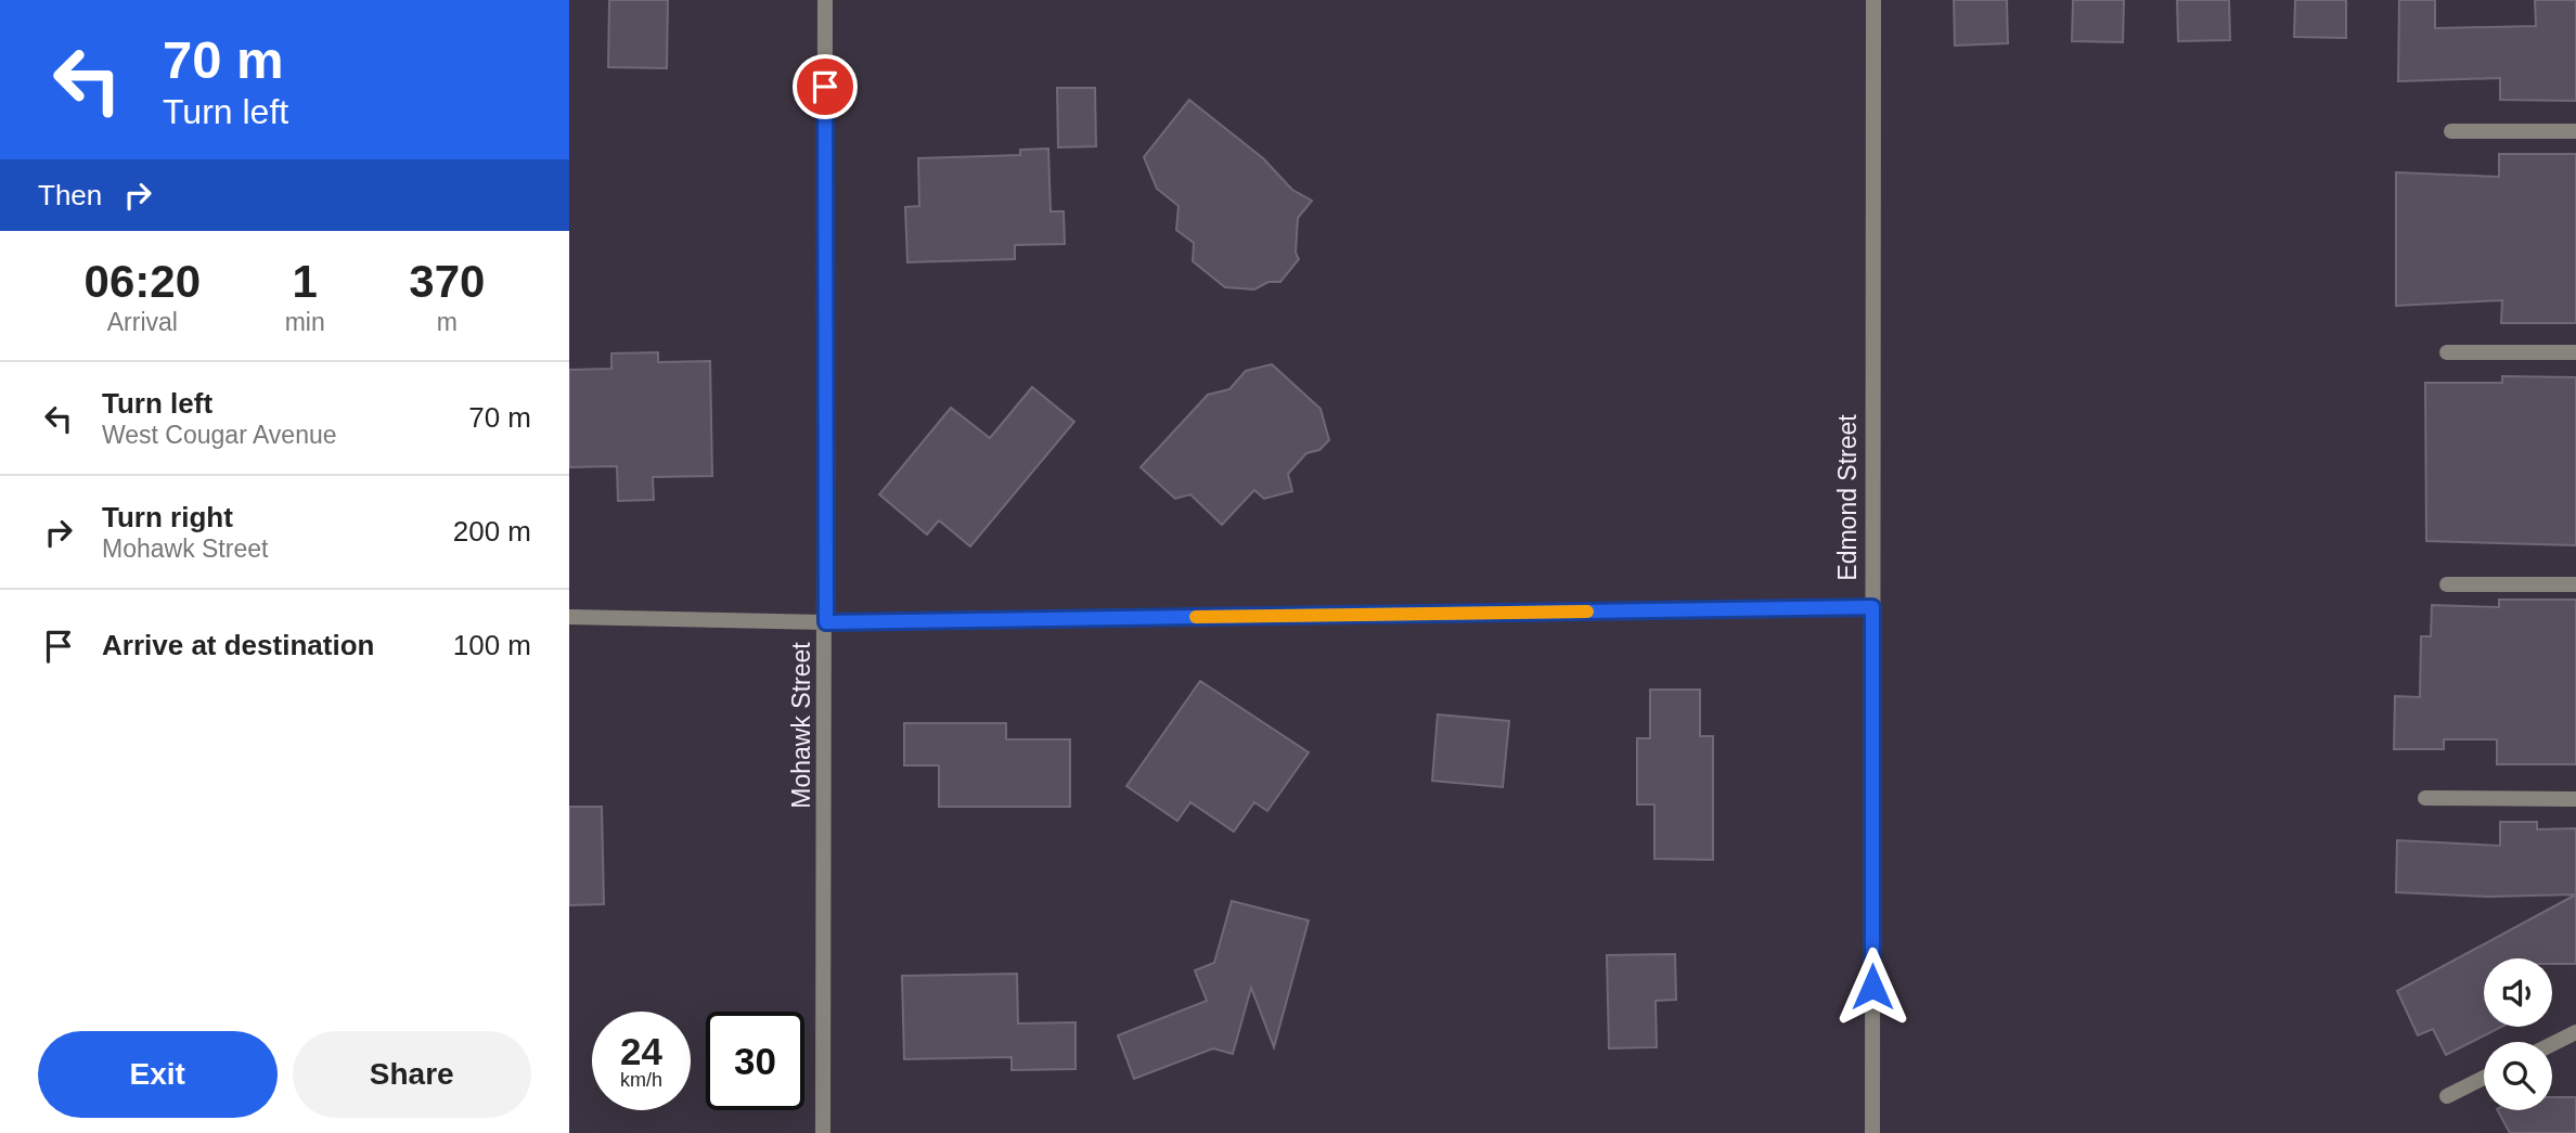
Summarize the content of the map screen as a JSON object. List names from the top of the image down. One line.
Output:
{"streets":{"street":["Edmond Street","Mohawk Street"]},"page":{"turn":["70 m","Turn left"],"then":"Then","eta":["06:20","Arrival","1","min","370","m"],"list":[{"name":"Turn left","note":"West Cougar Avenue","value":"70 m"},{"name":"Turn right","note":"Mohawk Street","value":"200 m"},{"name":"Arrive at destination","value":"100 m"}],"speed":"24 km/h","limit":"30","buttons":["Exit","Share"]}}
